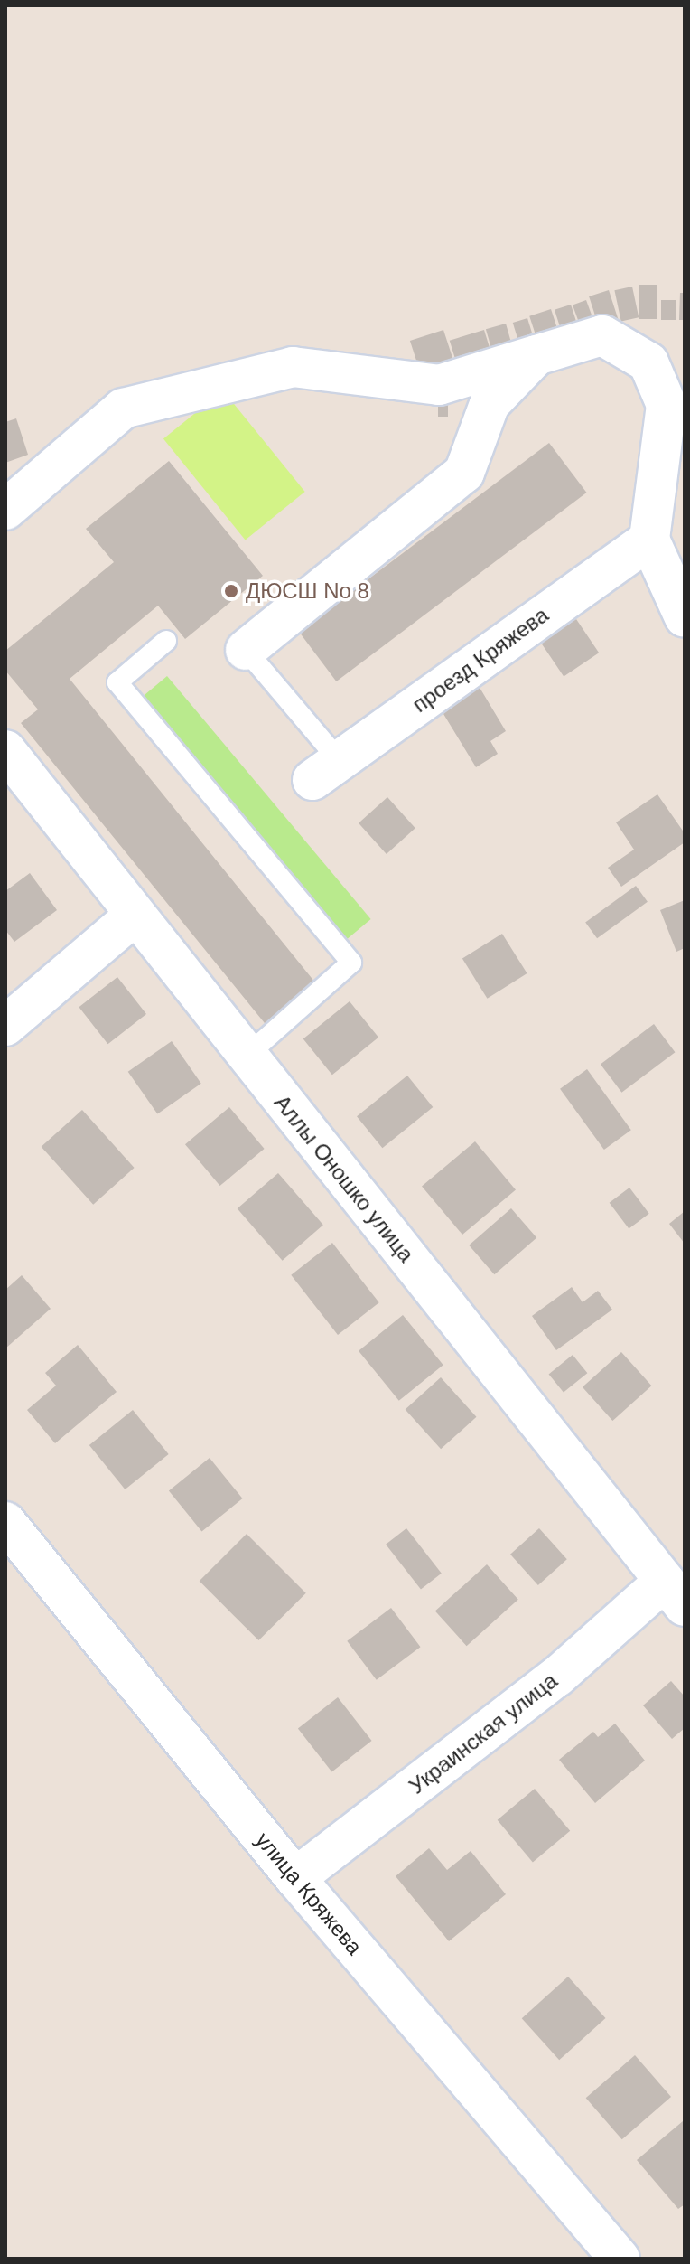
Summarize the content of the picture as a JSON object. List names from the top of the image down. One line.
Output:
{"streets":{"street":["проезд Кряжева","Аллы Оношко улица","Украинская улица","улица Кряжева"]},"crossings":[["Аллы Оношко улица","Украинская улица"],["Украинская улица","улица Кряжева"]],"places":["ДЮСШ No 8"]}
